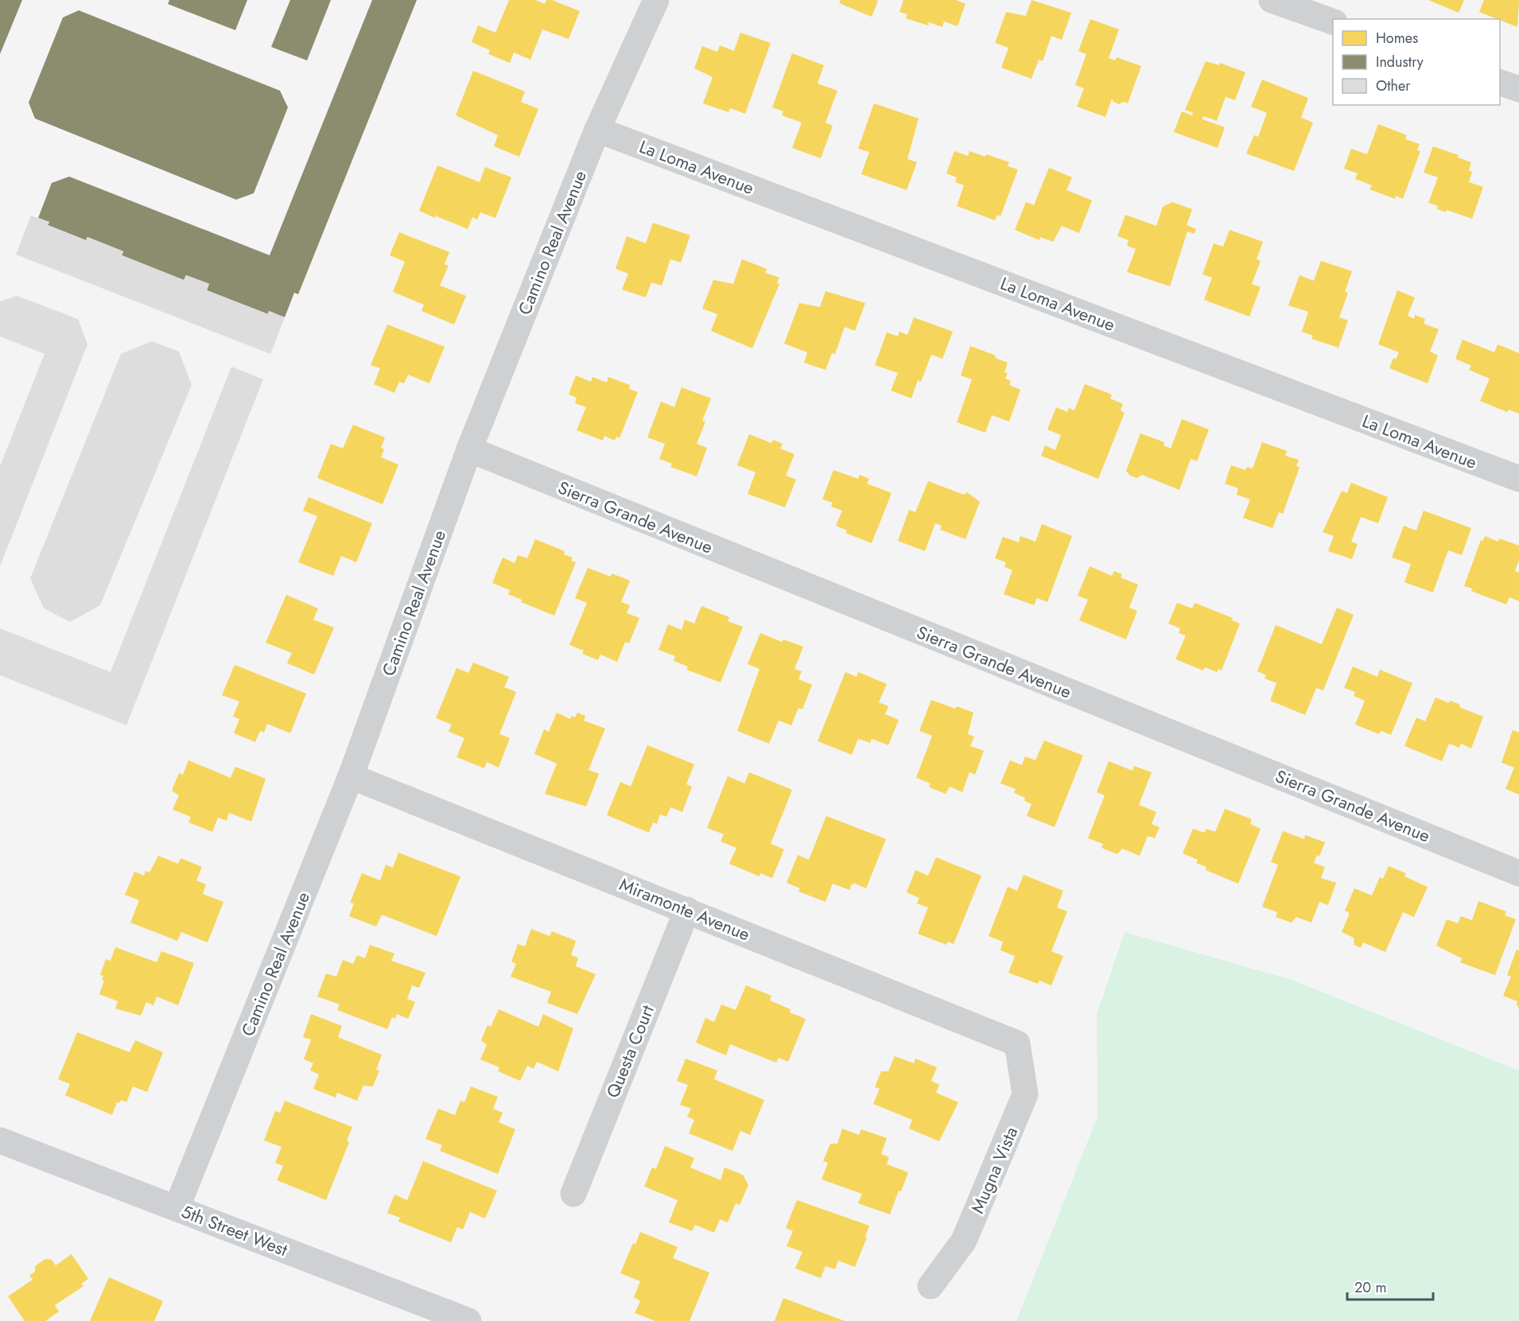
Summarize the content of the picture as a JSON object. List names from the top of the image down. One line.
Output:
{"streets":{"street":["La Loma Avenue","Camino Real Avenue","Sierra Grande Avenue","Miramonte Avenue","Questa Court","Mugna Vista","5th Street West"]},"crossings":[["La Loma Avenue","Camino Real Avenue"],["Camino Real Avenue","Sierra Grande Avenue"],["Camino Real Avenue","Miramonte Avenue"],["Camino Real Avenue","5th Street West"],["Miramonte Avenue","Questa Court"],["Miramonte Avenue","Mugna Vista"]],"legend":["Homes","Industry","Other"],"scale_bar":"20 m"}
